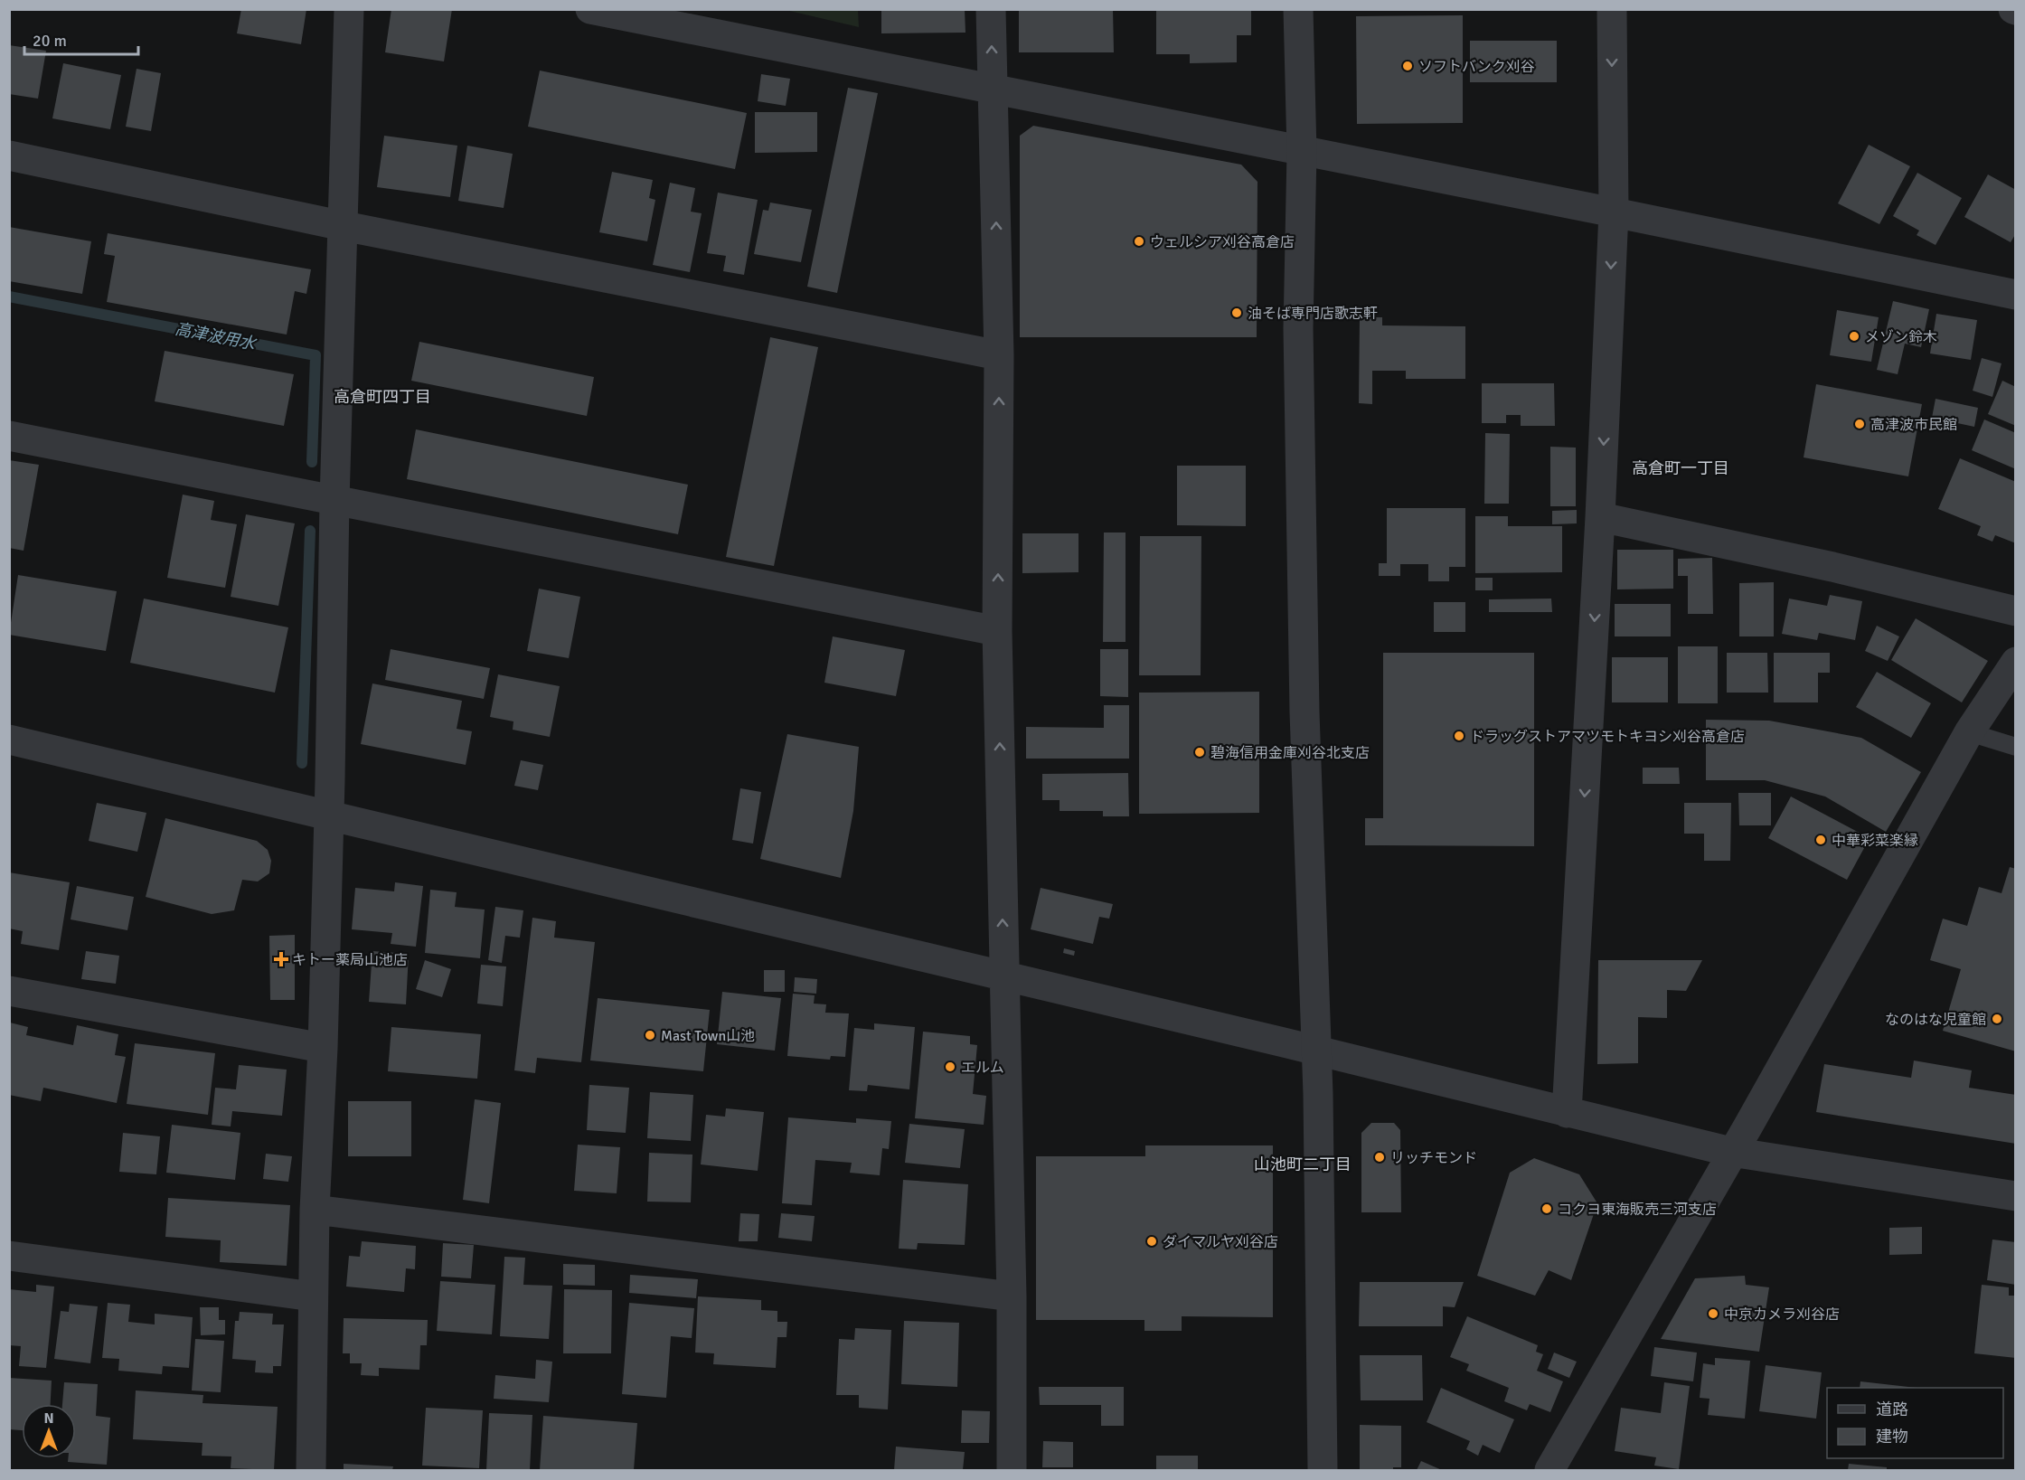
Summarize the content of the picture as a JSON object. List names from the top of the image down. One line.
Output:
{"districts":["高倉町四丁目","高倉町一丁目","山池町二丁目"],"water":["高津波用水"],"places":{"other":["ソフトバンク刈谷","ウェルシア刈谷高倉店","油そば専門店歌志軒","メゾン鈴木","高津波市民館","ドラッグストアマツモトキヨシ刈谷高倉店","碧海信用金庫刈谷北支店","中華彩菜楽縁","なのはな児童館","Mast Town山池","エルム","リッチモンド","コクヨ東海販売三河支店","ダイマルヤ刈谷店","中京カメラ刈谷店"],"health":["キトー薬局山池店"]},"legend":["道路","建物"],"scale_bar":"20 m","north":"top"}
